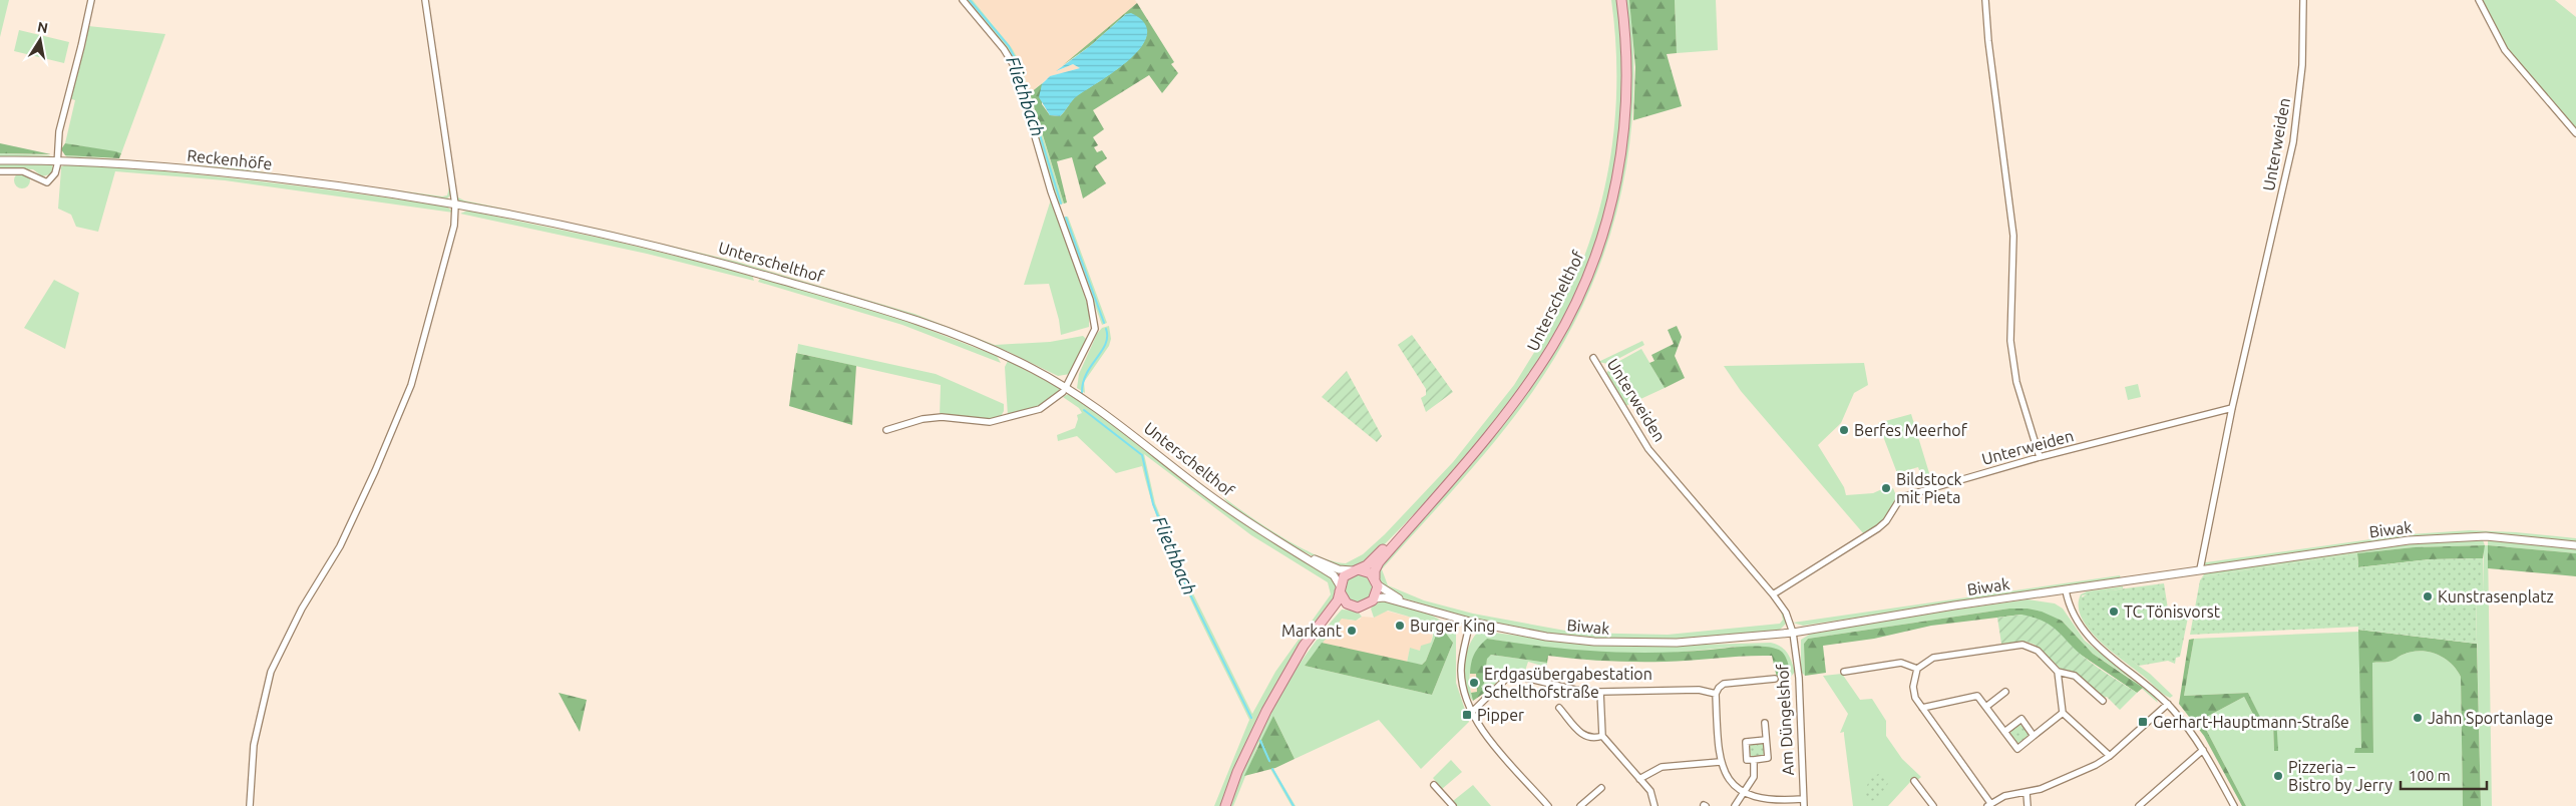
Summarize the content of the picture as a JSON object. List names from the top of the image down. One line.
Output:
{"streets":{"main road":["Unterschelthof"],"street":["Unterweiden","Reckenhöfe","Biwak","Am Düngelshof"]},"crossings":[["Unterweiden","Biwak"],["Unterweiden","Am Düngelshof"],["Reckenhöfe","Unterschelthof"],["Unterschelthof","Biwak"],["Biwak","Am Düngelshof"]],"water":["Fliethbach"],"places":{"other":["Berfes Meerhof","Bildstock mit Pieta","Kunstrasenplatz","TC Tönisvorst","Burger King","Markant","Erdgasübergabestation Schelthofstraße","Jahn Sportanlage","Pizzeria – Bistro by Jerry"],"transit":["Pipper","Gerhart-Hauptmann-Straße"]},"scale_bar":"100 m","north":"top"}
